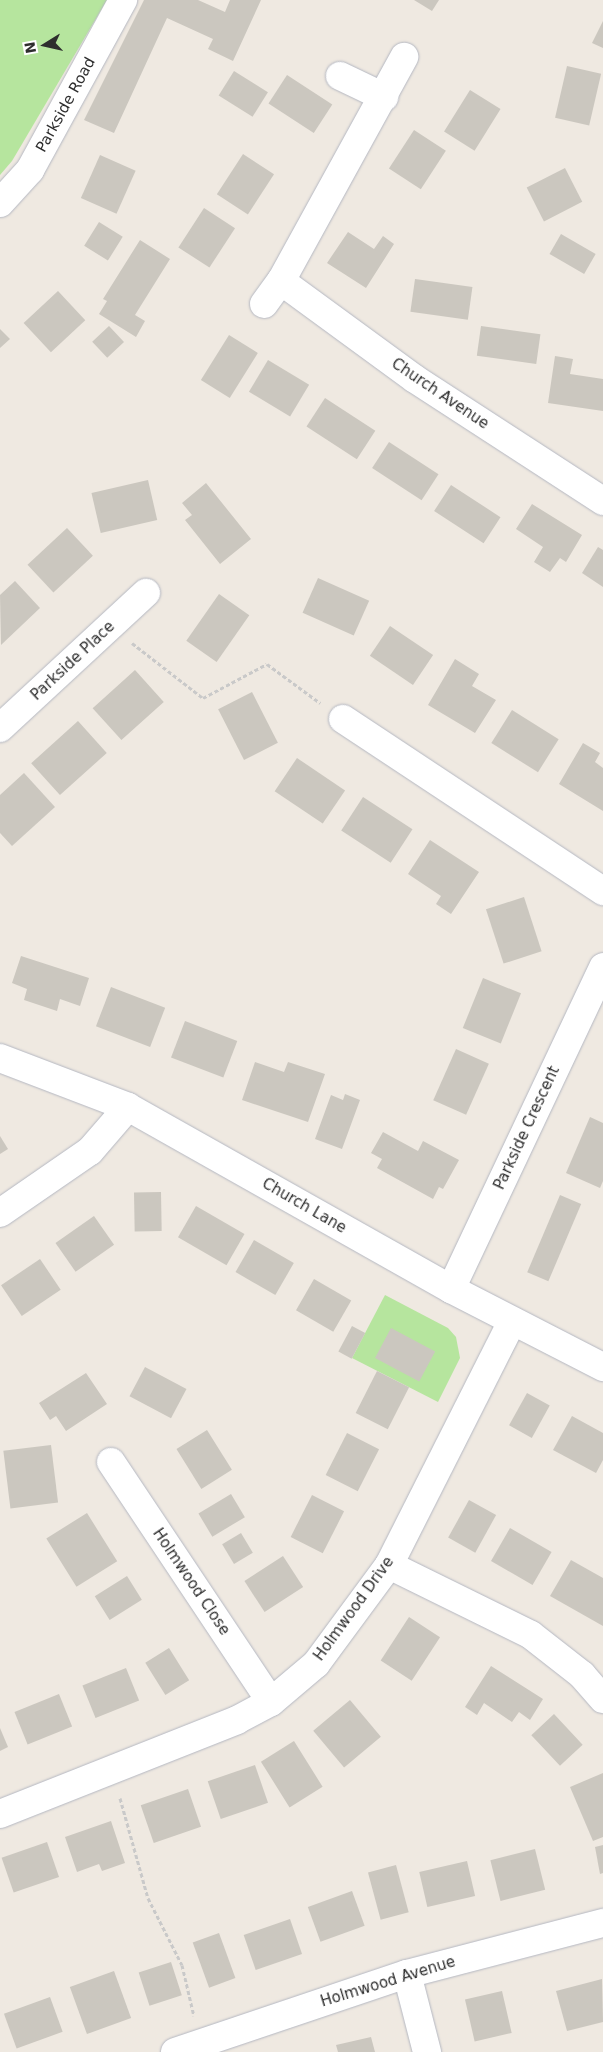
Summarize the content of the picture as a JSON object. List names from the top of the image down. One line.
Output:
{"streets":{"street":["Parkside Road","Church Avenue","Parkside Place","Parkside Crescent","Church Lane","Holmwood Close","Holmwood Drive","Holmwood Avenue"]},"crossings":[["Parkside Crescent","Church Lane"],["Church Lane","Holmwood Drive"],["Holmwood Close","Holmwood Drive"]],"north":"left"}
